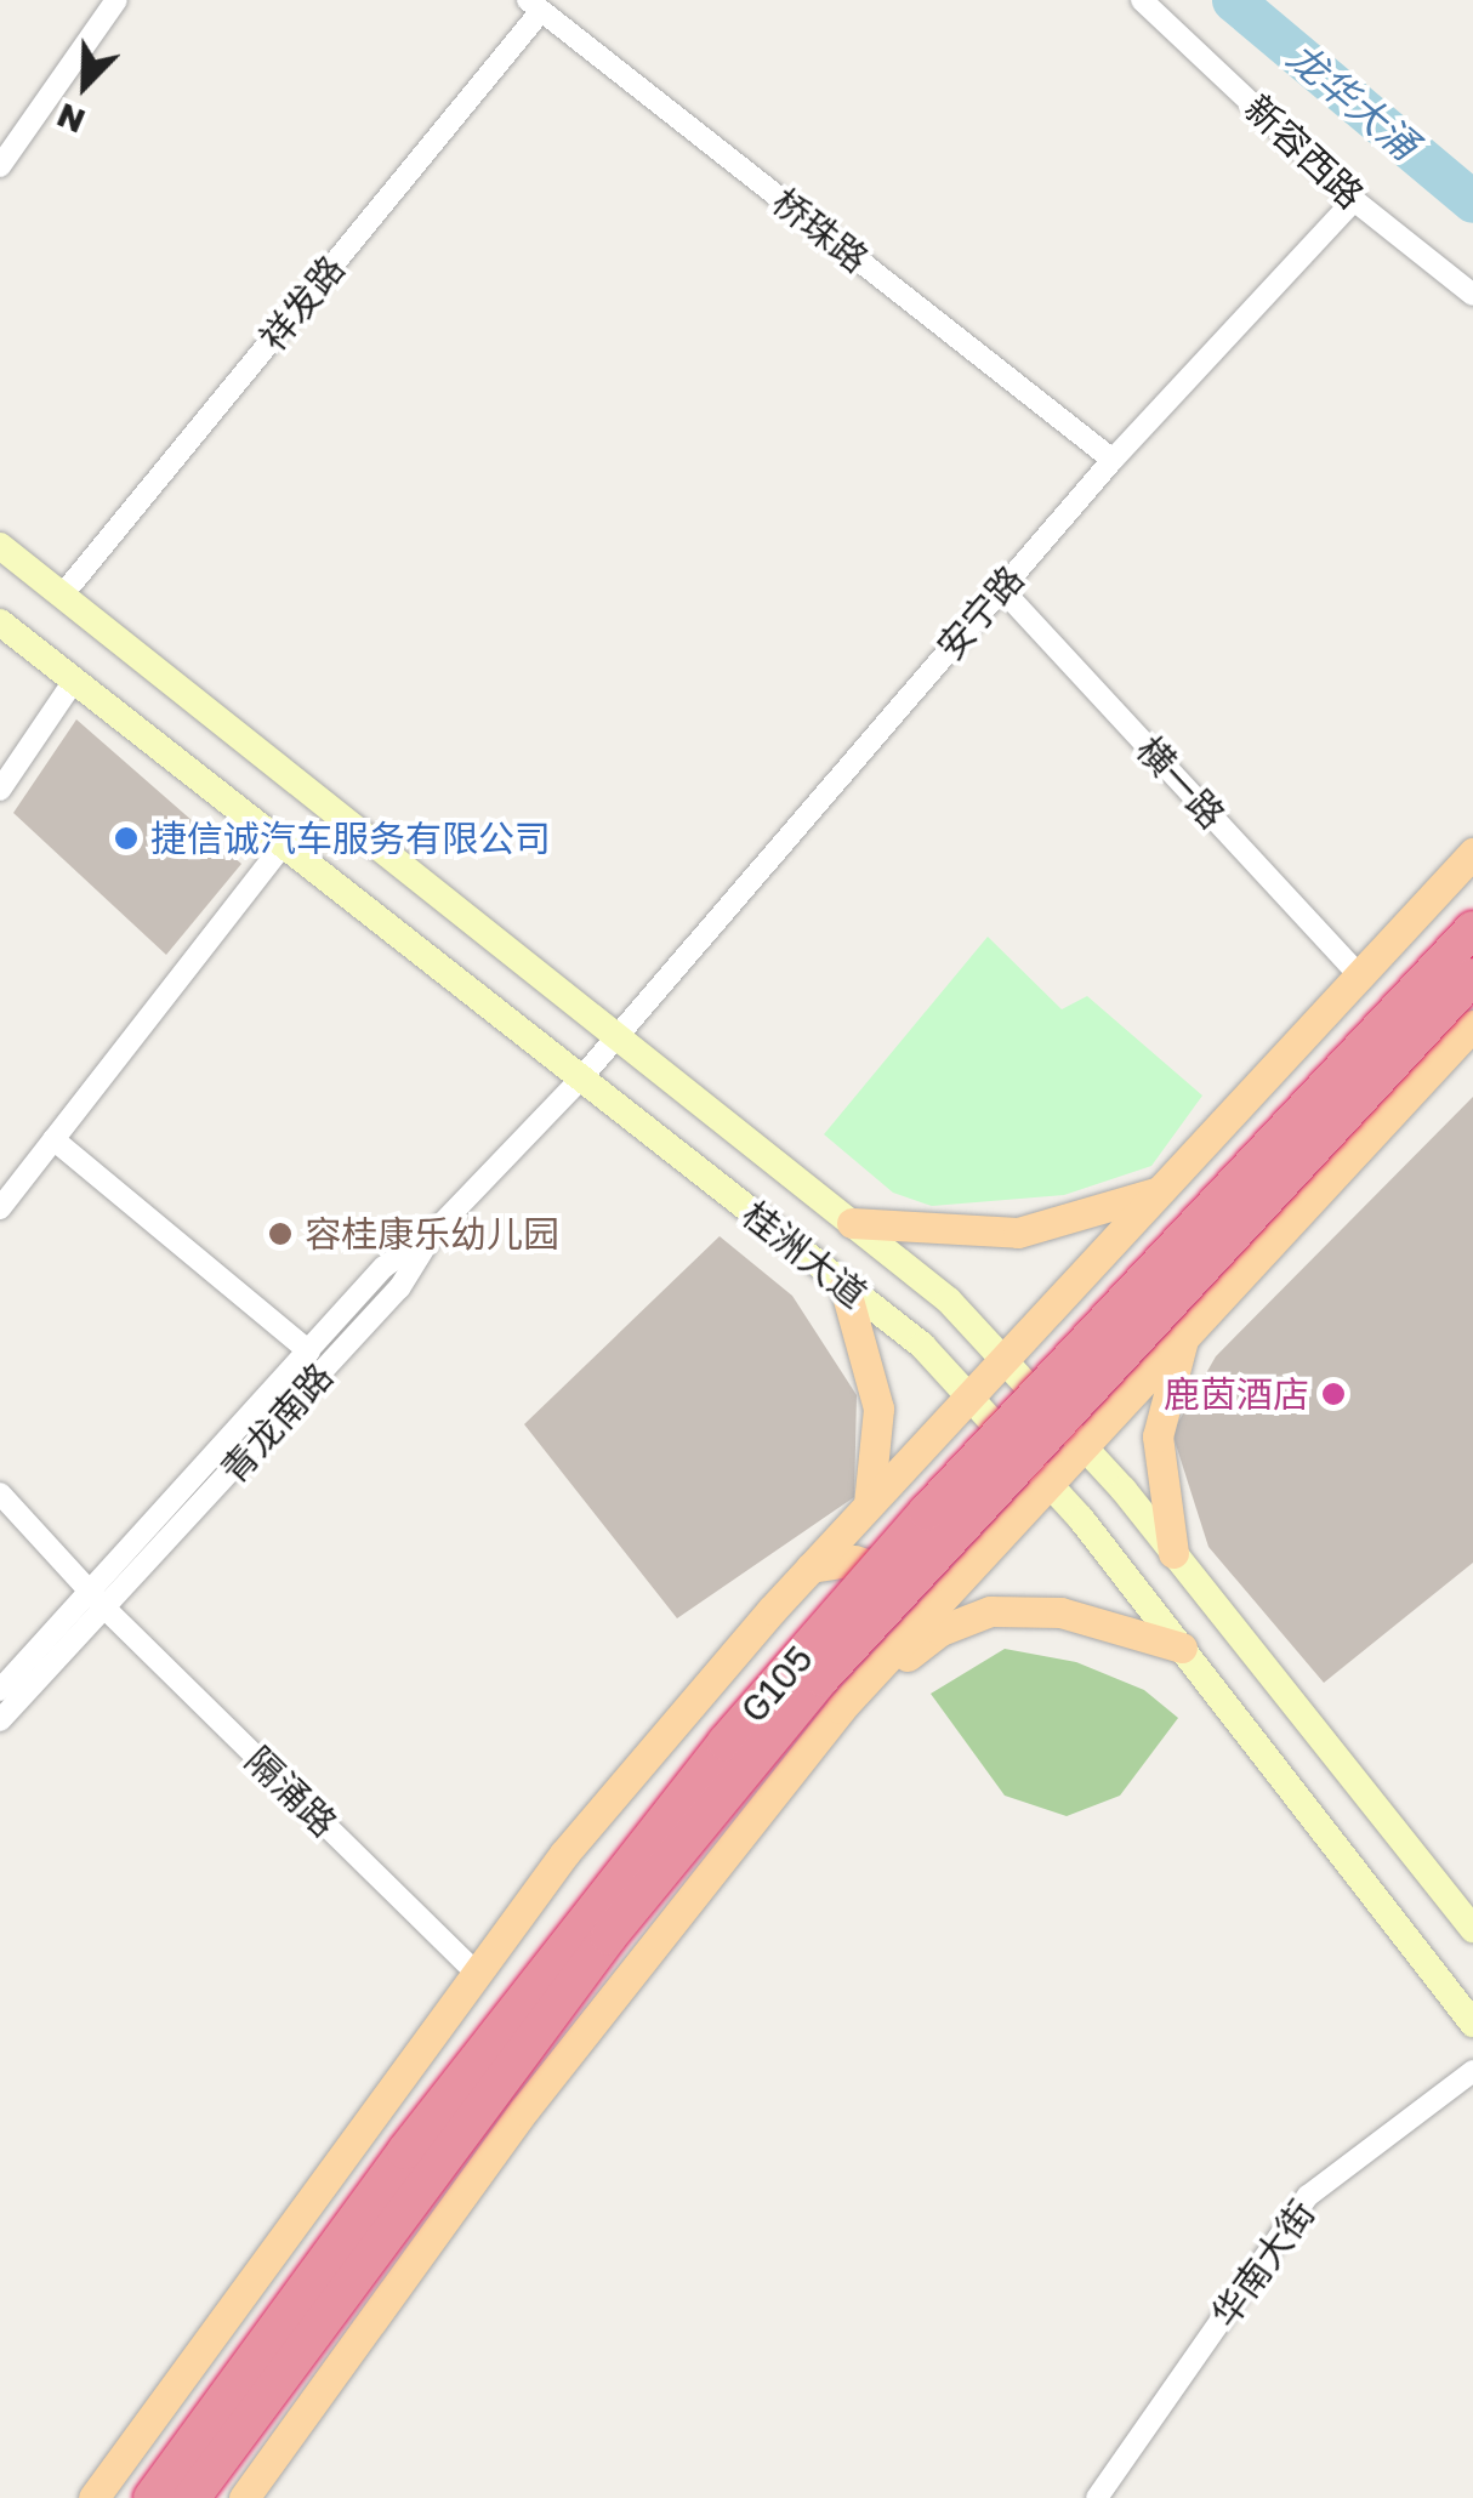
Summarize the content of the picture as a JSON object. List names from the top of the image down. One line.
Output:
{"streets":{"highway":["G105"],"main road":["桂洲大道"],"street":["新容西路","桥珠路","祥发路","安宁路","横一路","青龙南路","隔涌路","华南大街"]},"crossings":[["新容西路","安宁路"],["桥珠路","祥发路"],["桥珠路","安宁路"],["祥发路","桂洲大道"],["安宁路","横一路"],["安宁路","桂洲大道"],["安宁路","青龙南路"],["桂洲大道","青龙南路"],["青龙南路","隔涌路"]],"water":["龙华大涌"],"places":["捷信诚汽车服务有限公司","容桂康乐幼儿园","鹿茵酒店"],"north":"bottom left"}
